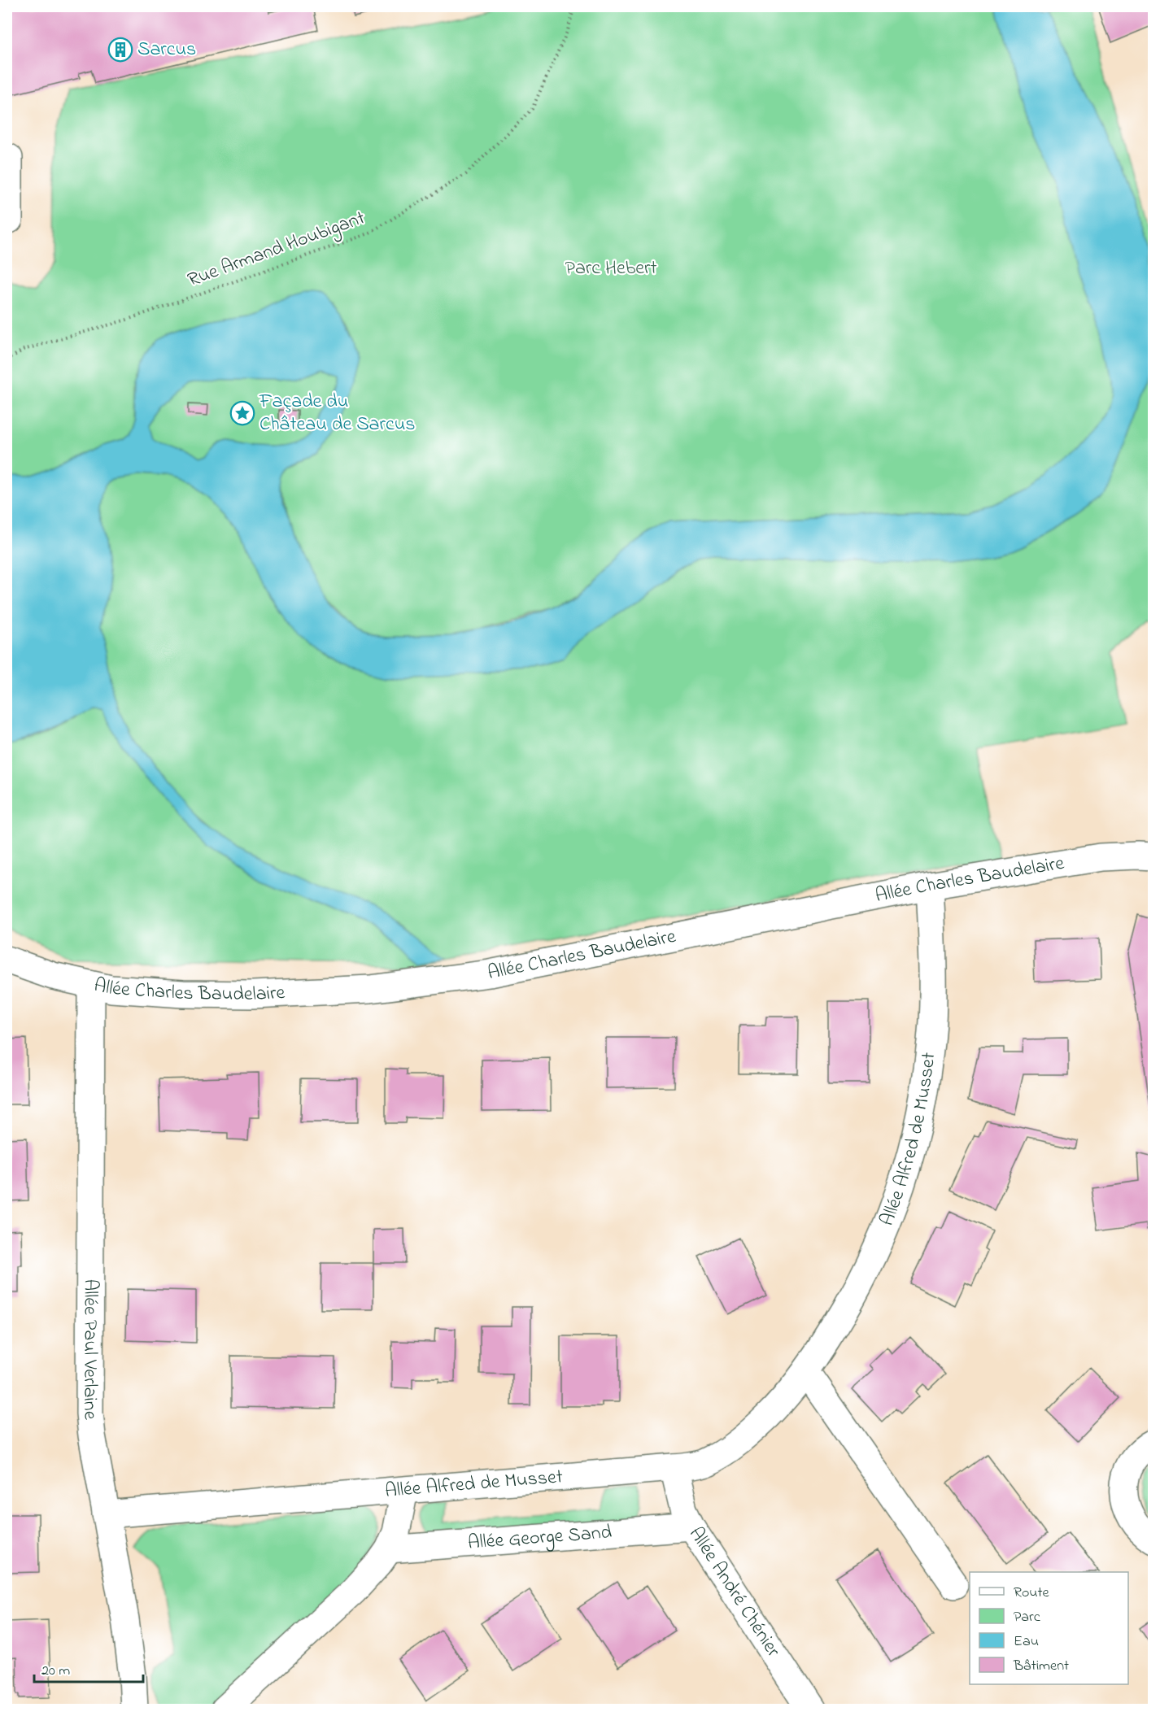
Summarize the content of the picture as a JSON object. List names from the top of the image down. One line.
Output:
{"streets":{"street":["Allée Charles Baudelaire","Allée Alfred de Musset","Allée Paul Verlaine","Allée George Sand","Allée André Chénier"],"path":["Rue Armand Houbigant"]},"crossings":[["Allée Charles Baudelaire","Allée Alfred de Musset"],["Allée Charles Baudelaire","Allée Paul Verlaine"],["Allée Alfred de Musset","Allée Paul Verlaine"],["Allée Alfred de Musset","Allée André Chénier"],["Allée George Sand","Allée André Chénier"]],"parks":["Parc Hebert"],"places":{"building":["Sarcus"],"place":["Façade du Château de Sarcus"]},"legend":["Route","Parc","Eau","Bâtiment"],"scale_bar":"20 m"}
